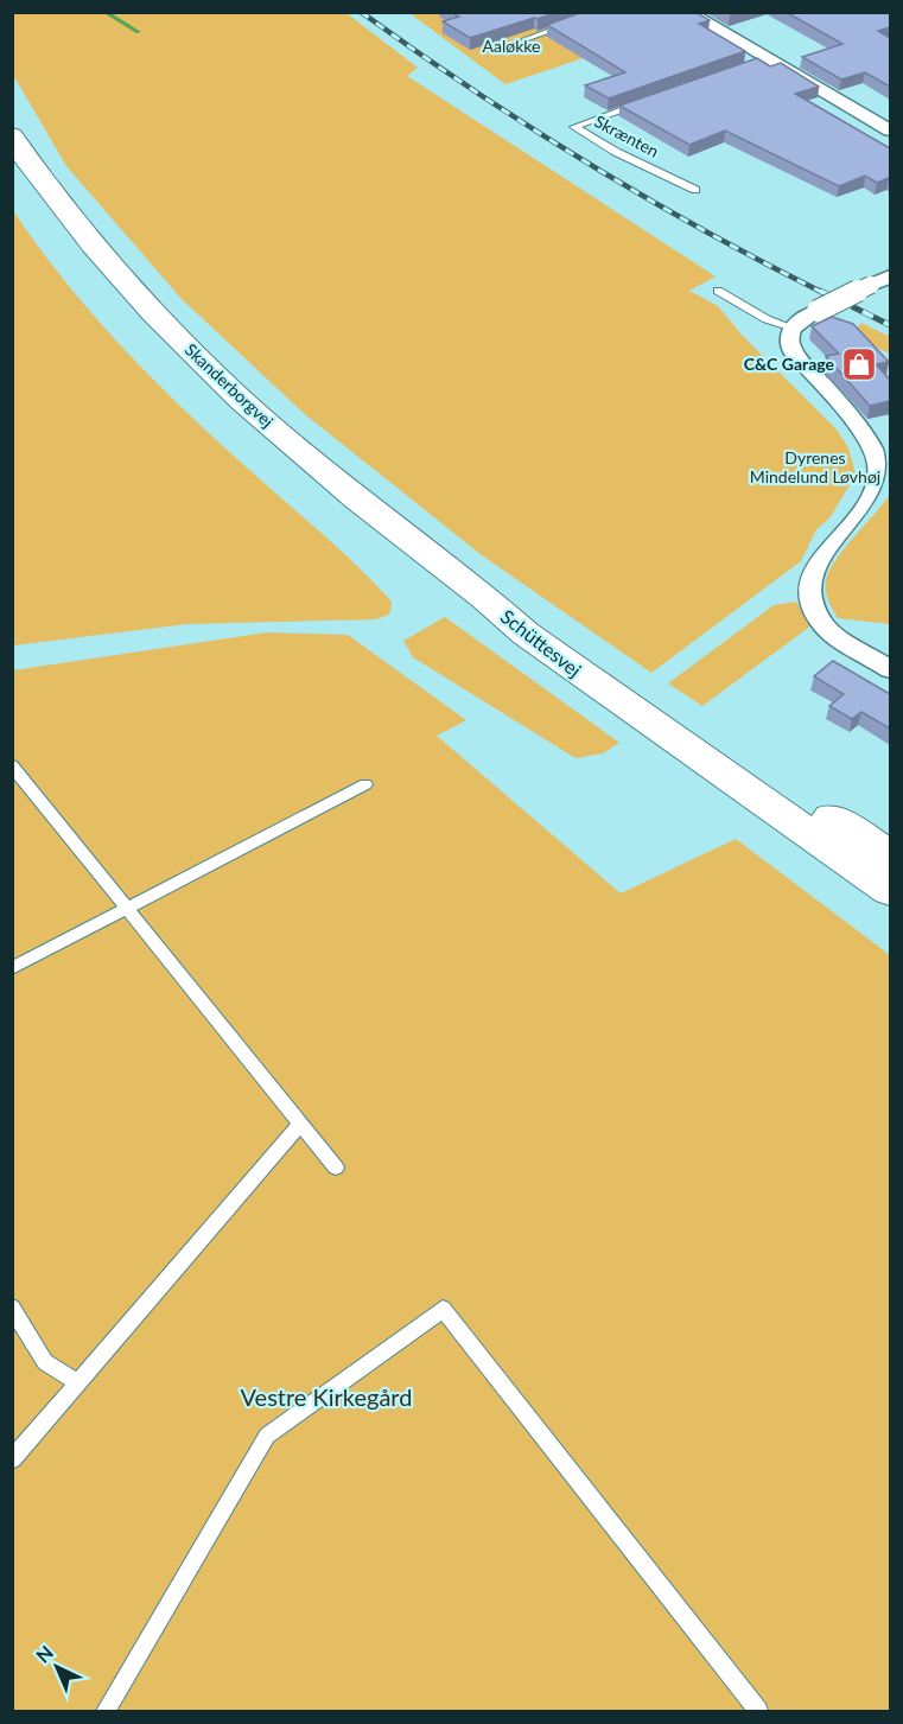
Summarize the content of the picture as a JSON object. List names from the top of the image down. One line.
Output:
{"streets":{"main road":["Skanderborgvej","Schüttesvej"],"lane":["Skrænten"]},"crossings":[["Skanderborgvej","Schüttesvej"]],"parks":["Aaløkke","Dyrenes Mindelund Løvhøj","Vestre Kirkegård"],"places":{"shop":["C&C Garage"]},"north":"top left"}
